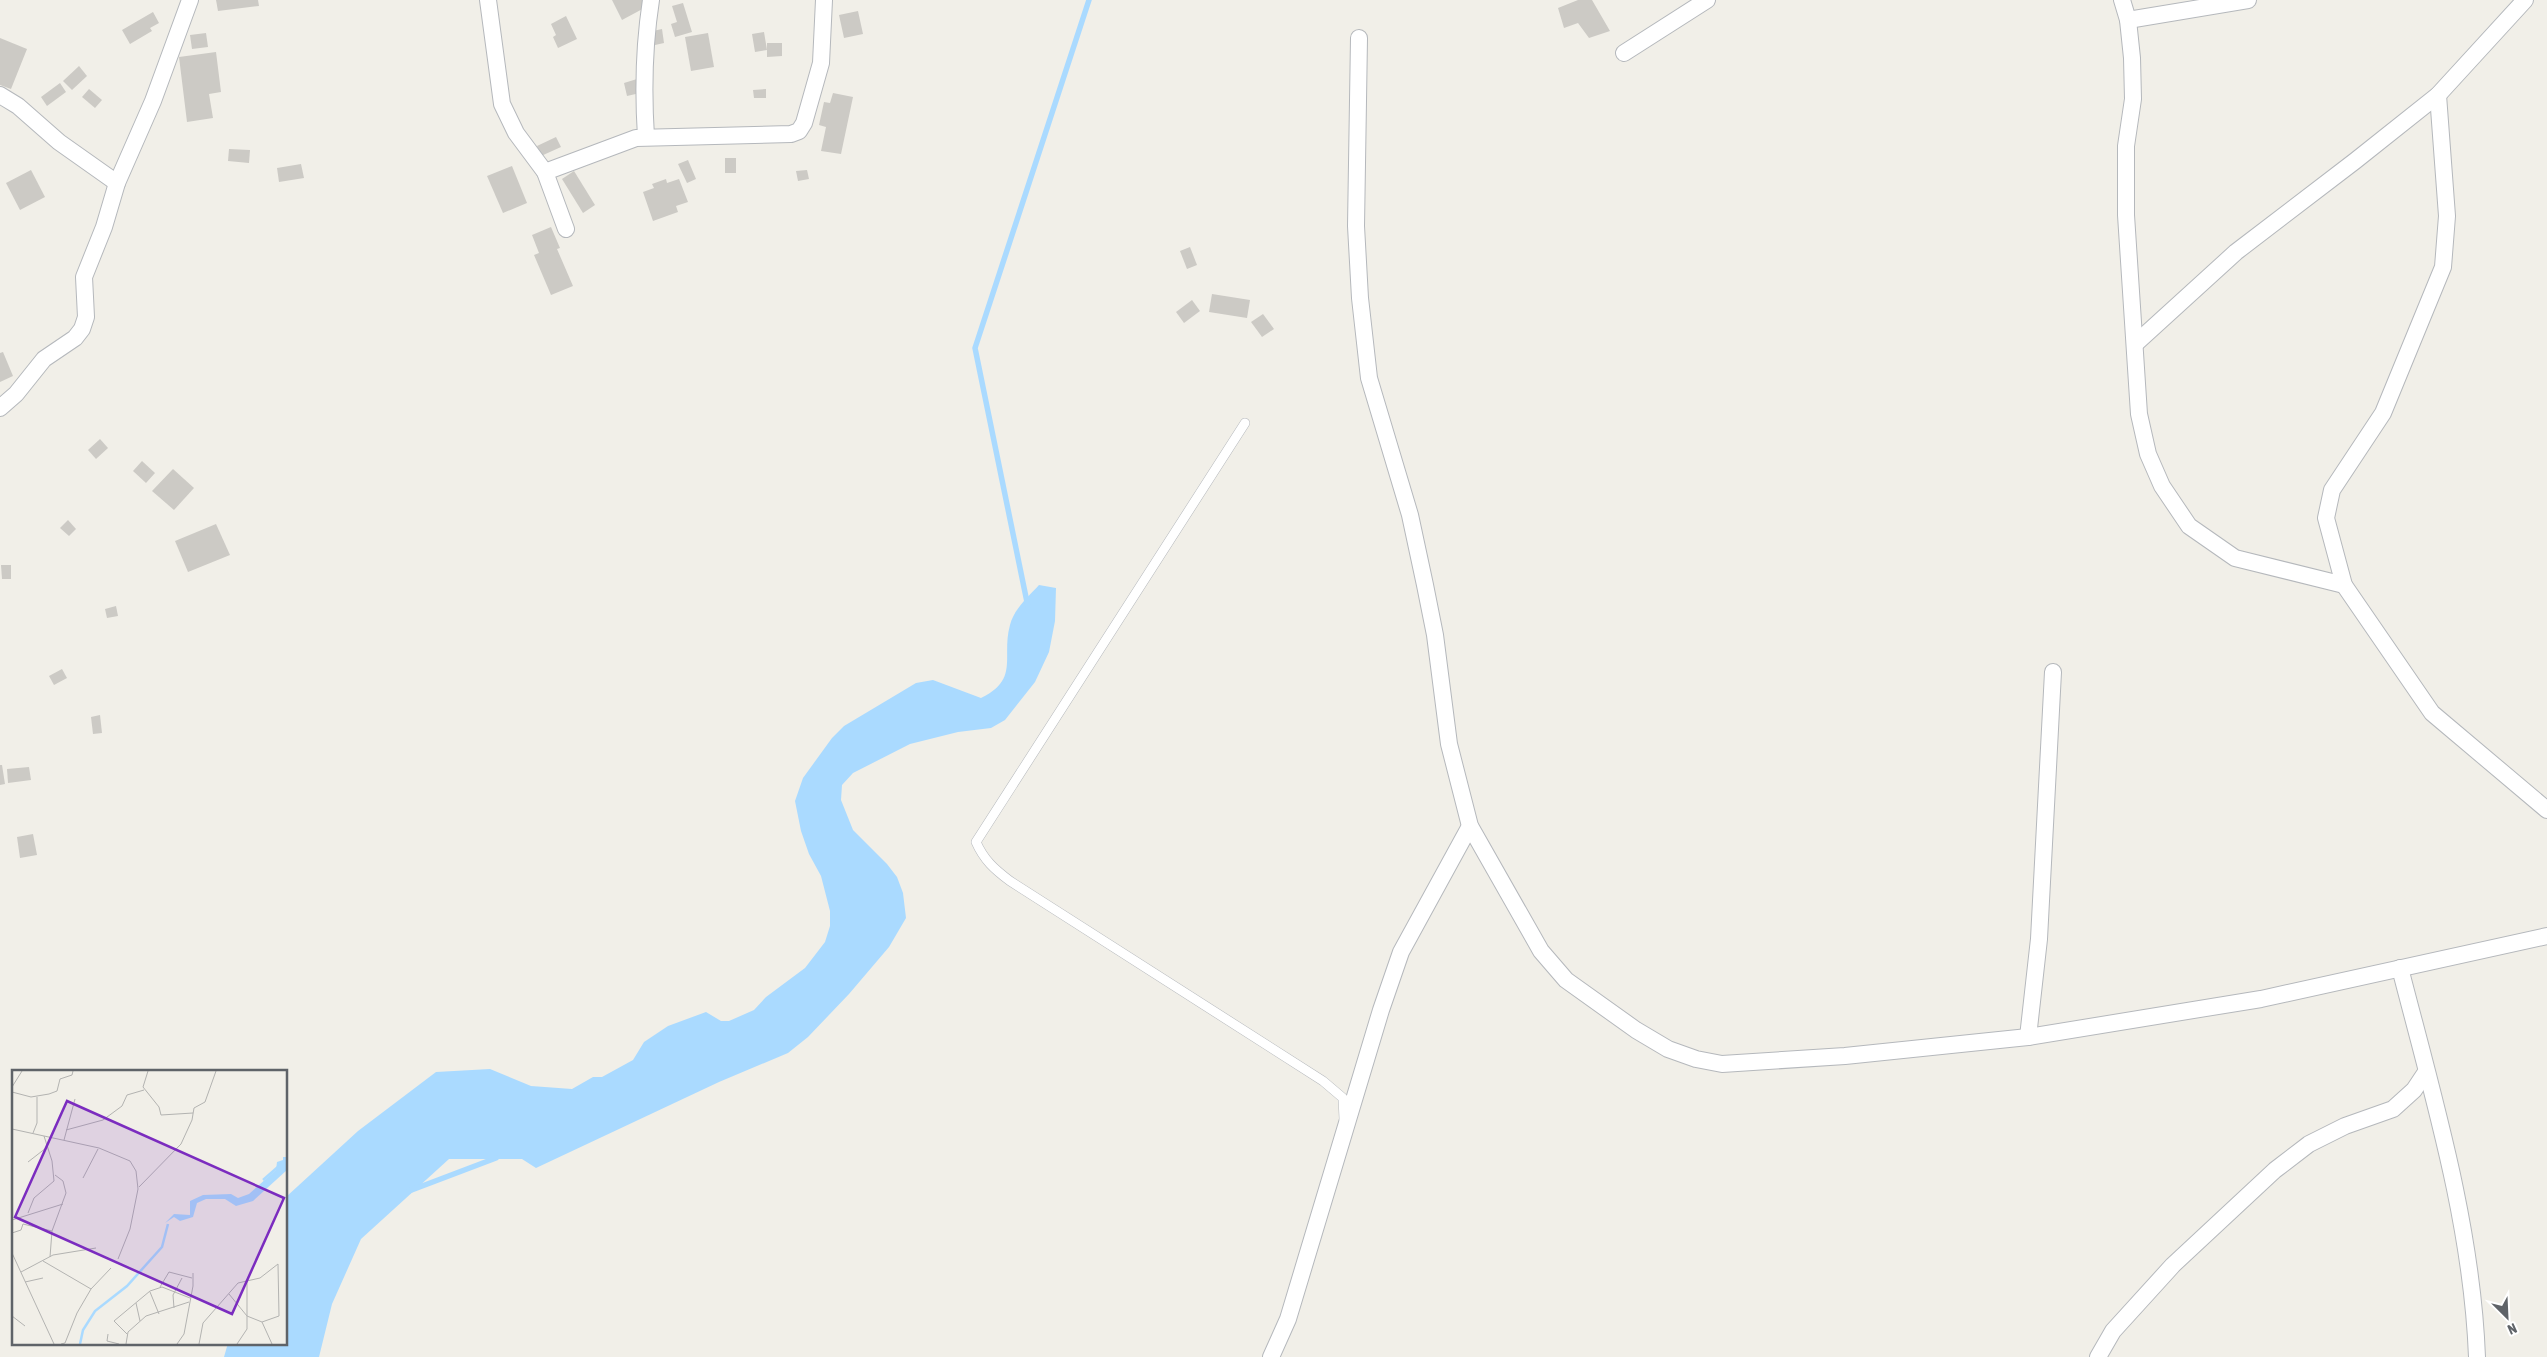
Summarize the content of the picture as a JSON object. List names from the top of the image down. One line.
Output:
{"north":"bottom right"}
